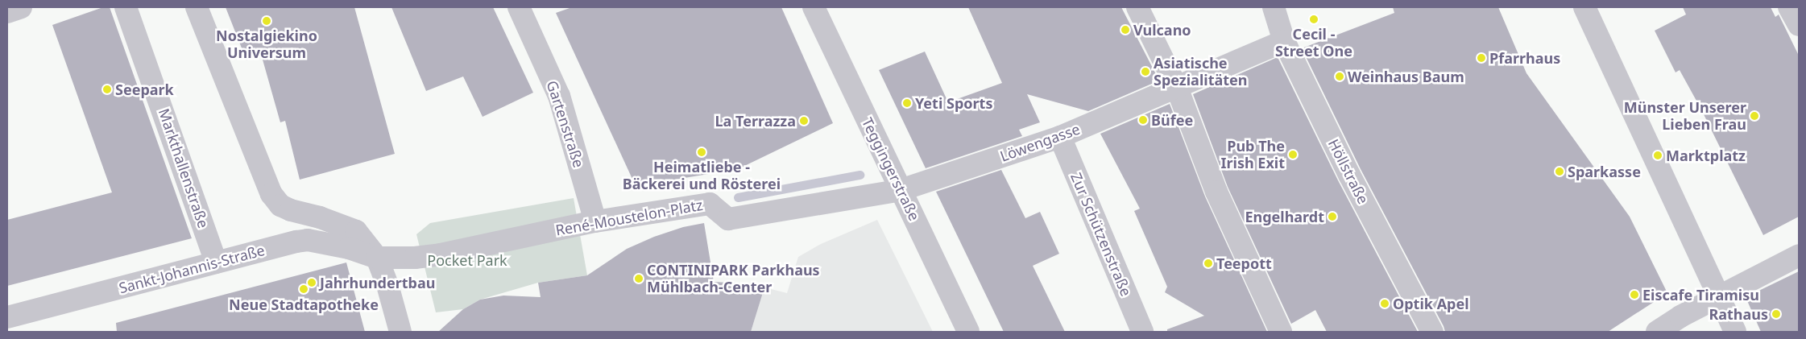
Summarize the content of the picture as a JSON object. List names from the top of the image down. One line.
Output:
{"streets":{"street":["Gartenstraße","Löwengasse","Markthallenstraße","Teggingerstraße","Höllstraße","René-Moustelon-Platz","Zur Schützenstraße","Sankt-Johannis-Straße"]},"crossings":[["Gartenstraße","René-Moustelon-Platz"],["Löwengasse","Teggingerstraße"],["Löwengasse","Höllstraße"],["Löwengasse","René-Moustelon-Platz"],["Löwengasse","Zur Schützenstraße"],["Markthallenstraße","Sankt-Johannis-Straße"],["Teggingerstraße","René-Moustelon-Platz"],["René-Moustelon-Platz","Sankt-Johannis-Straße"]],"parks":["Pocket Park"],"places":["Cecil - Street One","Nostalgiekino Universum","Vulcano","Pfarrhaus","Asiatische Spezialitäten","Weinhaus Baum","Seepark","Yeti Sports","Münster Unserer Lieben Frau","Büfee","La Terrazza","Heimatliebe - Bäckerei und Rösterei","Pub The Irish Exit","Marktplatz","Sparkasse","Engelhardt","Teepott","CONTINIPARK Parkhaus Mühlbach-Center","Jahrhundertbau","Neue Stadtapotheke","Eiscafe Tiramisu","Optik Apel","Rathaus"]}
